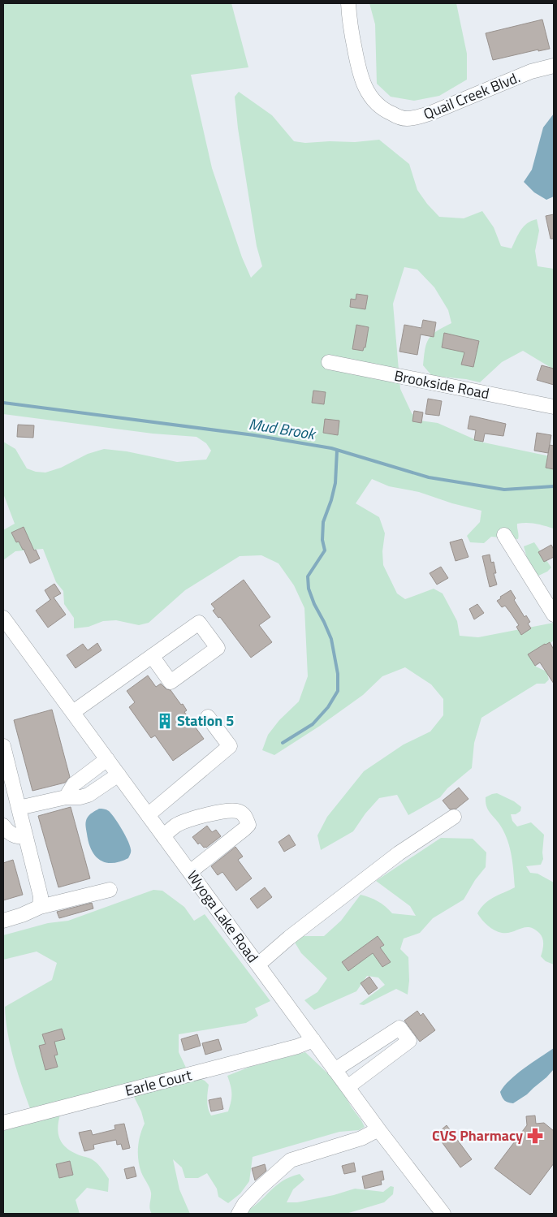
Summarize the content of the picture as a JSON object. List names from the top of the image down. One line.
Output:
{"streets":{"street":["Quail Creek Blvd.","Brookside Road","Wyoga Lake Road","Earle Court"]},"crossings":[["Wyoga Lake Road","Earle Court"]],"water":["Mud Brook"],"places":{"building":["Station 5"],"pharmacy":["CVS Pharmacy"]}}
